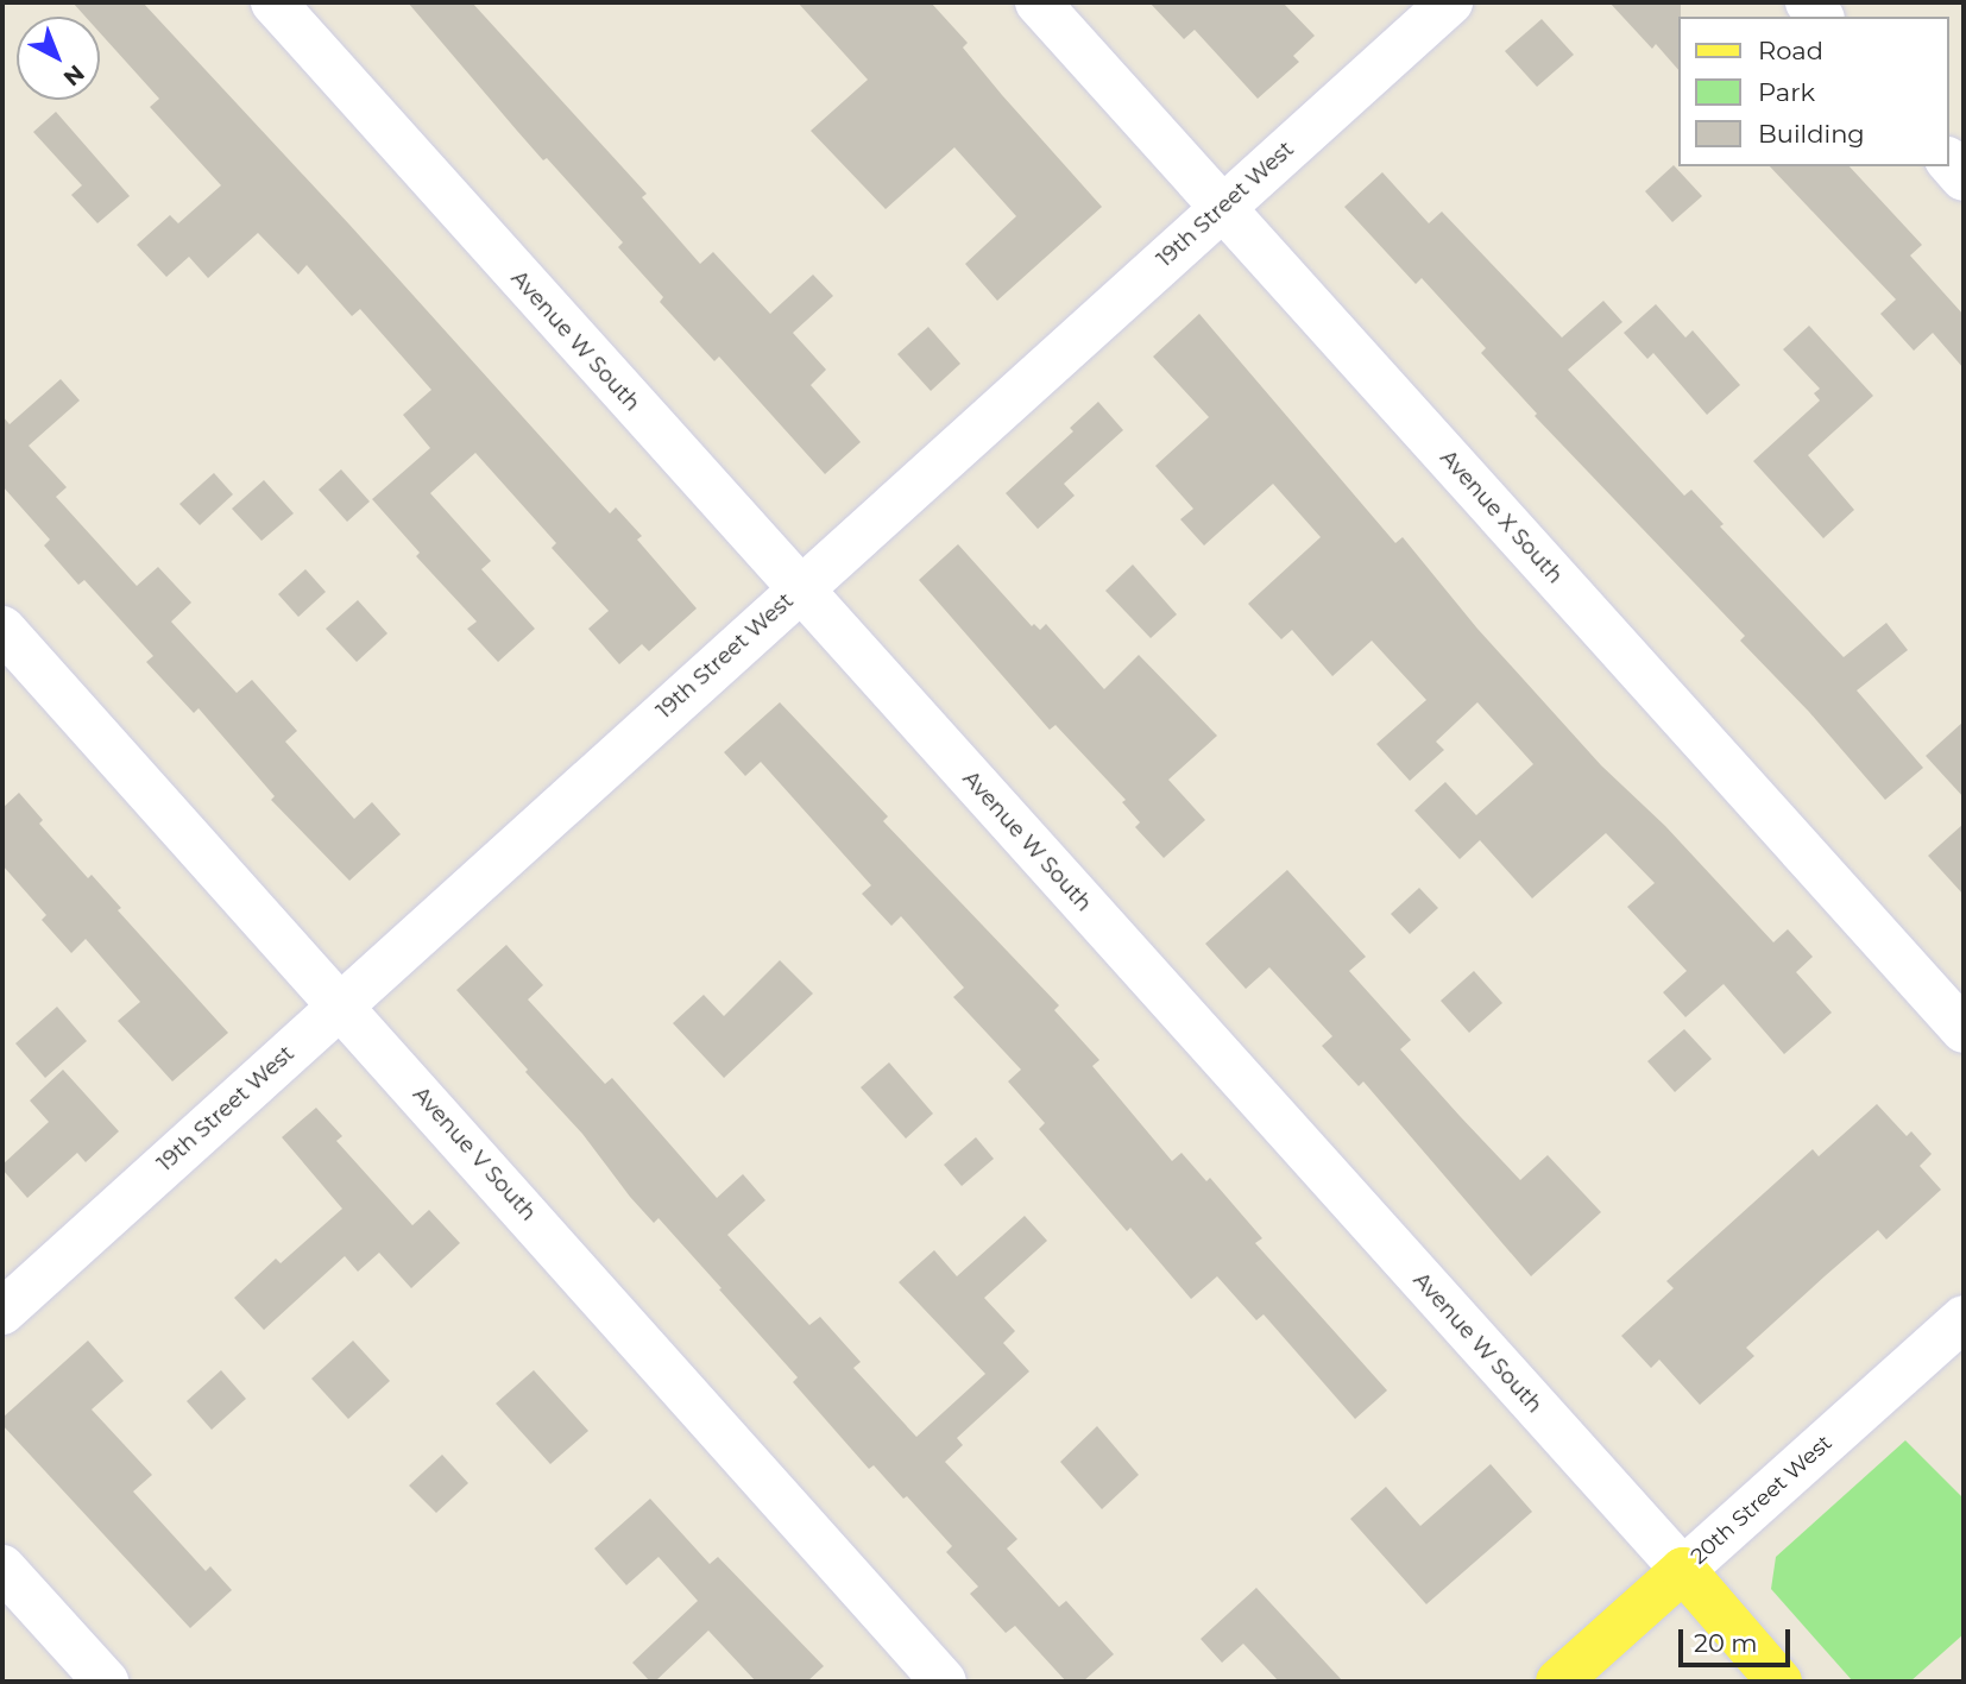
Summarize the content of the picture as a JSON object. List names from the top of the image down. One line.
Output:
{"streets":{"main road":["Avenue W South","20th Street West"],"street":["19th Street West","Avenue X South","Avenue V South"]},"crossings":[["19th Street West","Avenue W South"],["19th Street West","Avenue X South"],["19th Street West","Avenue V South"],["Avenue W South","20th Street West"]],"legend":["Road","Park","Building"],"scale_bar":"20 m","north":"bottom right"}
